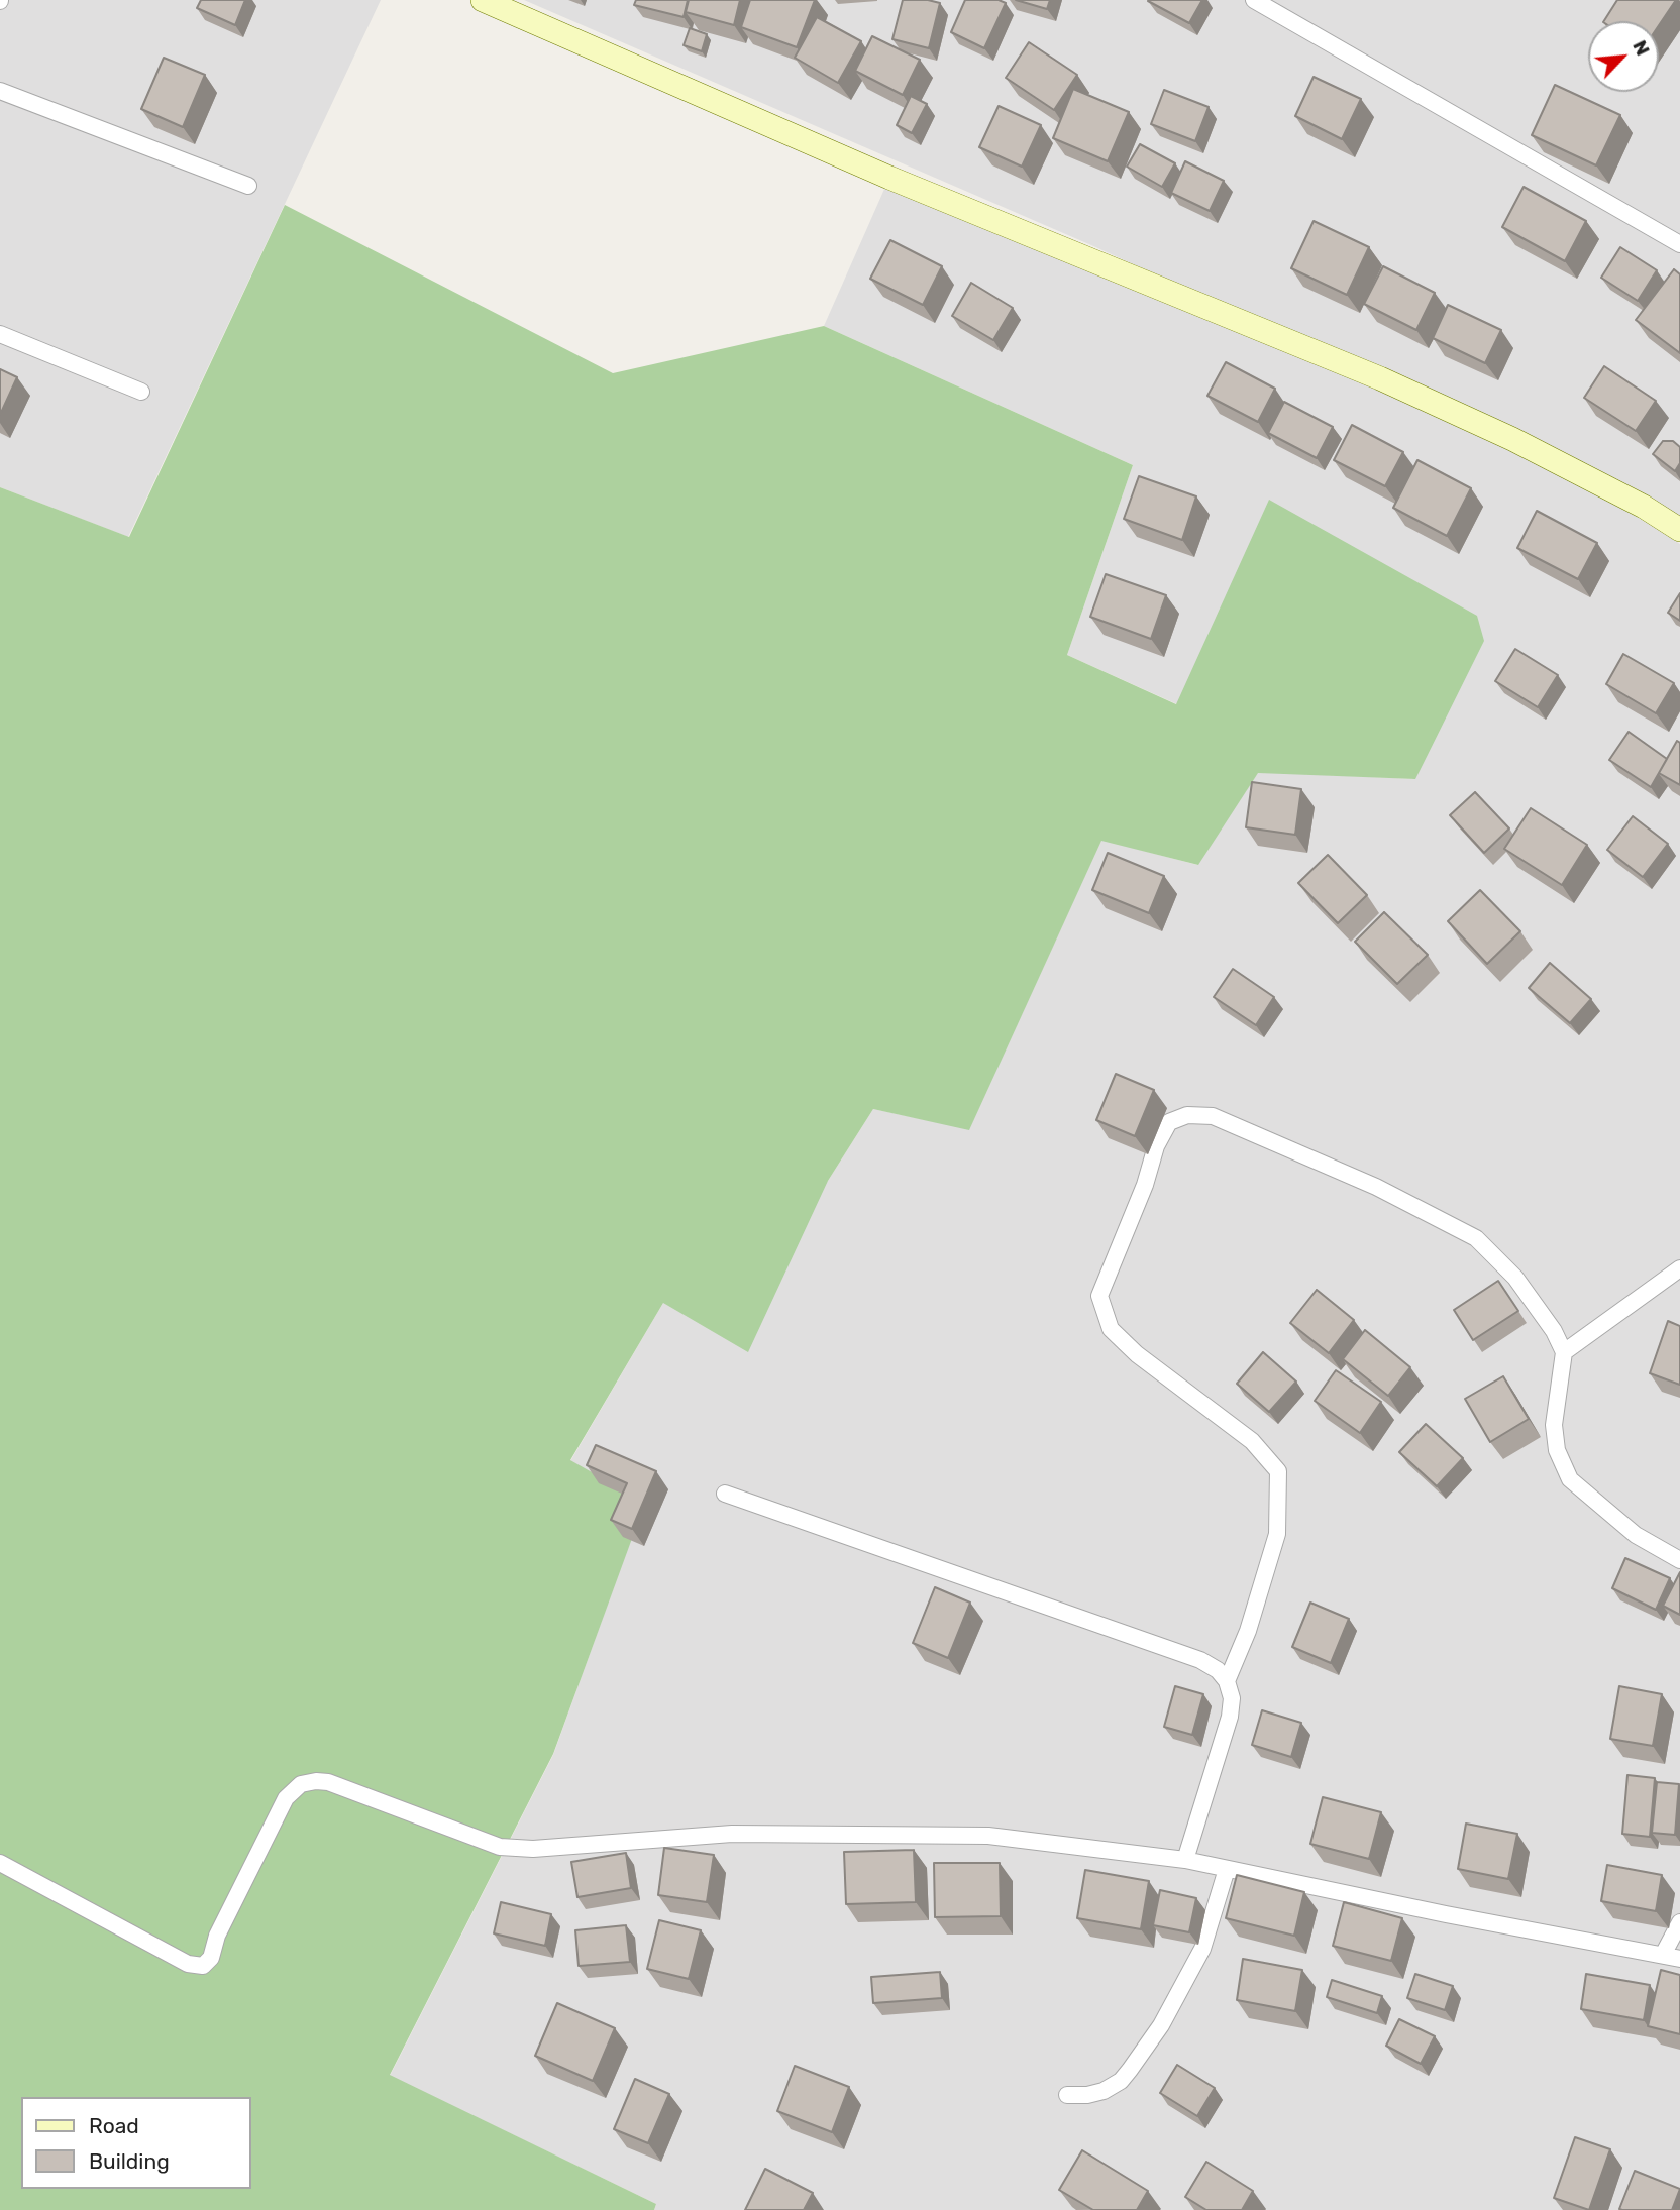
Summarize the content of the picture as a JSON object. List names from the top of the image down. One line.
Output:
{"legend":["Road","Building"],"north":"top right"}
